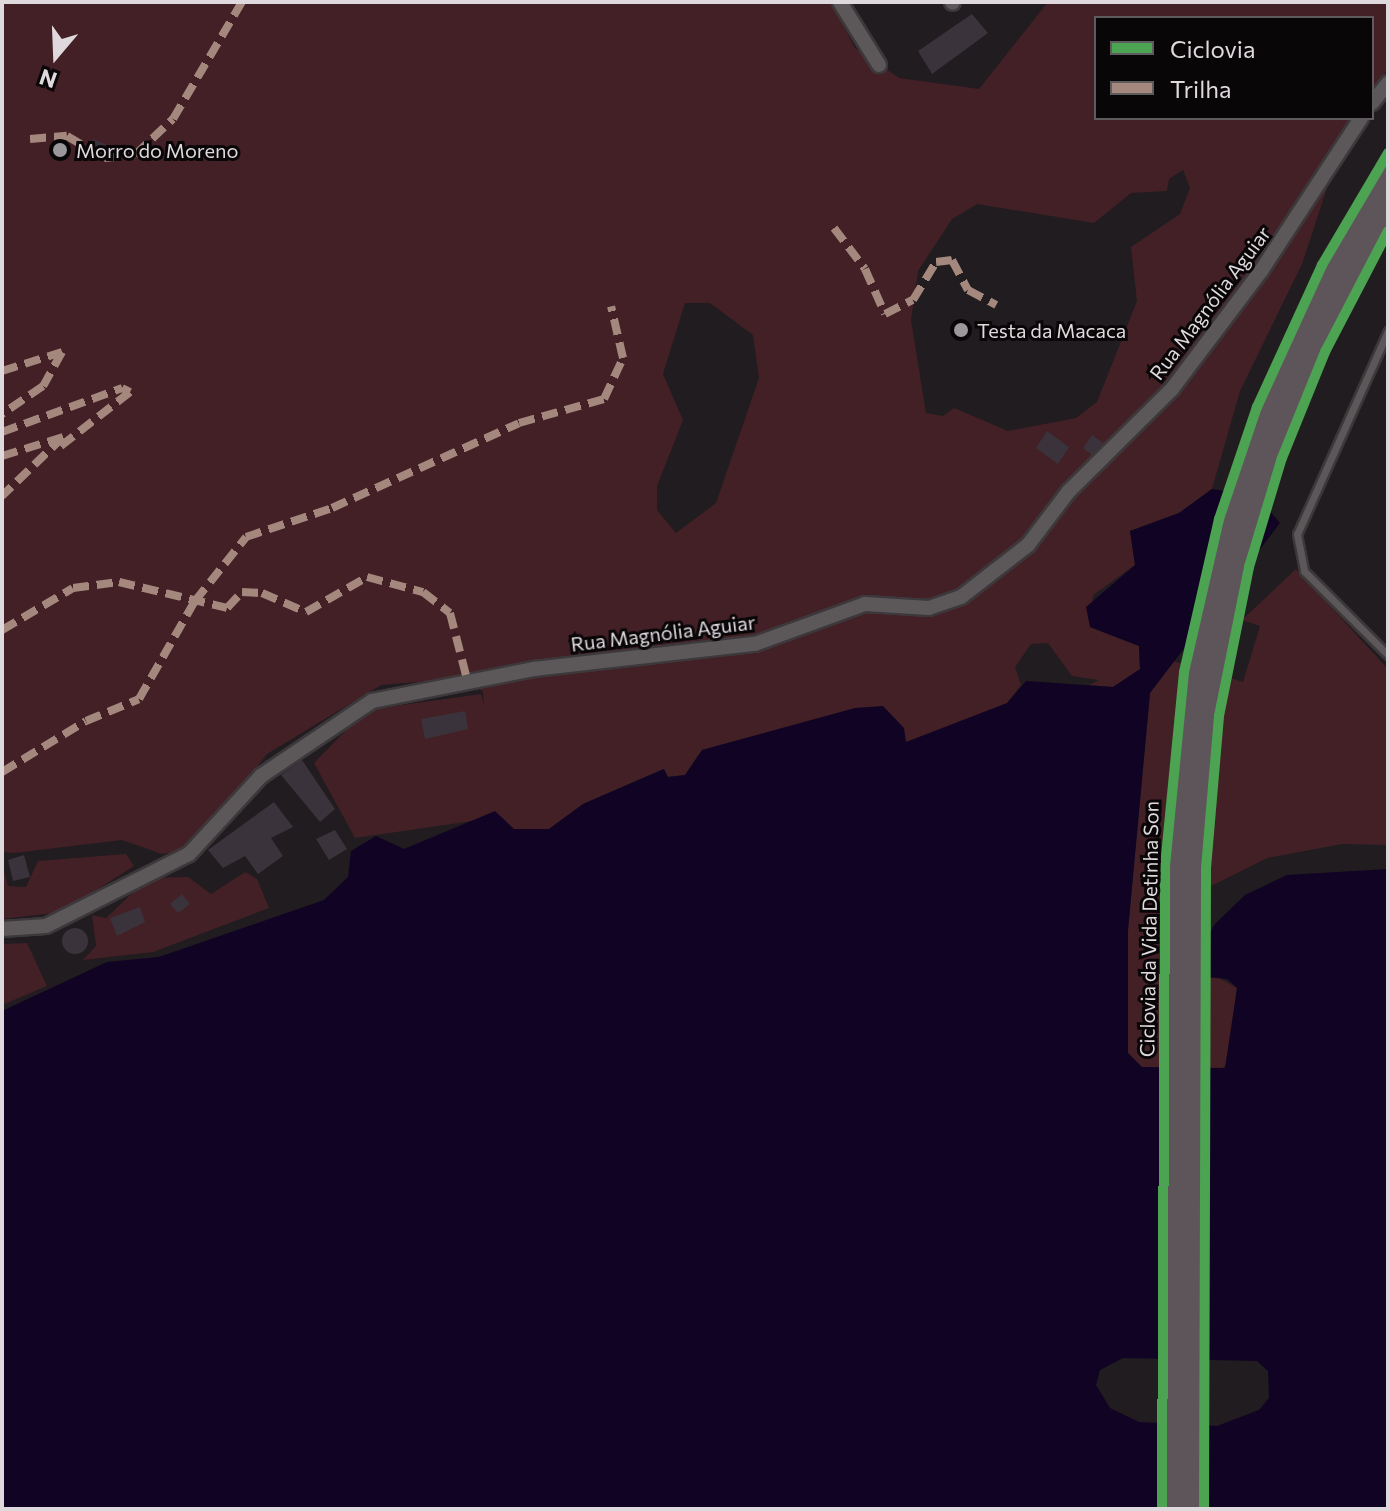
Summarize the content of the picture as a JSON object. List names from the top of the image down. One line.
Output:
{"streets":{"street":["Rua Magnólia Aguiar"],"cycle path":["Ciclovia da Vida Detinha Son"]},"places":["Morro do Moreno","Testa da Macaca"],"legend":["Ciclovia","Trilha"],"north":"bottom"}
